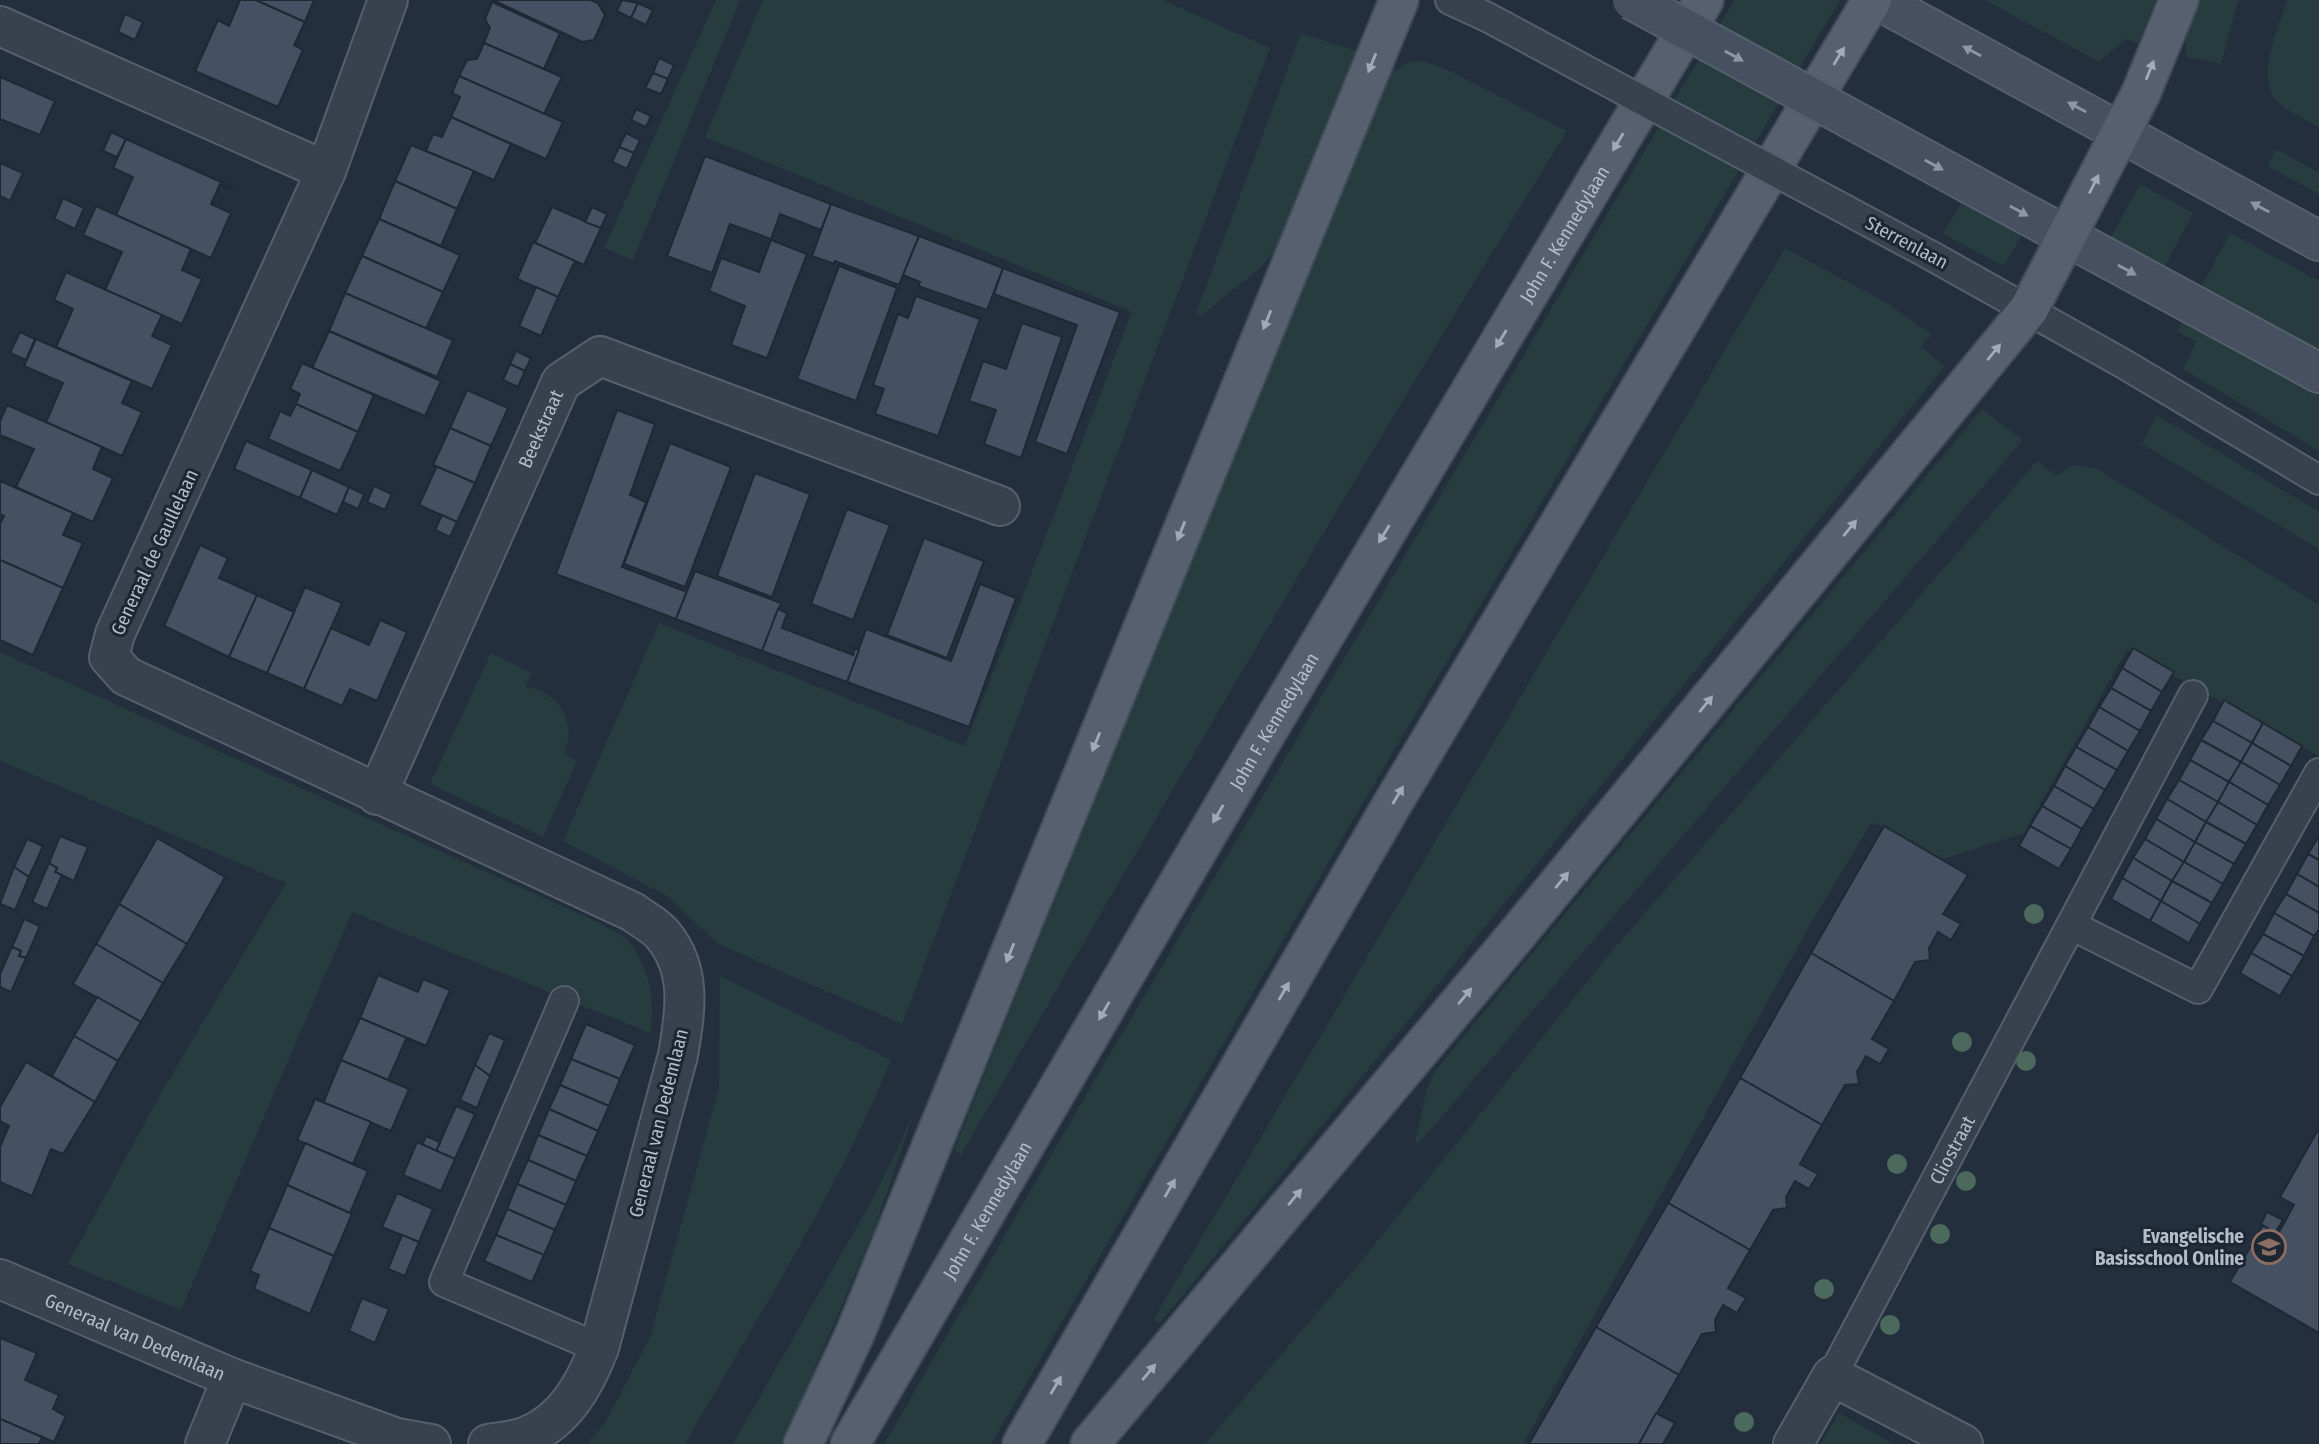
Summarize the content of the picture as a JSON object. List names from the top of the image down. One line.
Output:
{"streets":{"main road":["John F. Kennedylaan"],"street":["Beekstraat","Generaal de Gaullelaan","Generaal van Dedemlaan","Cliostraat"],"lane":["Sterrenlaan"]},"crossings":[["Beekstraat","Generaal de Gaullelaan"],["Beekstraat","Generaal van Dedemlaan"],["Generaal de Gaullelaan","Generaal van Dedemlaan"]],"places":{"school or university":["Evangelische Basisschool Online"]}}
